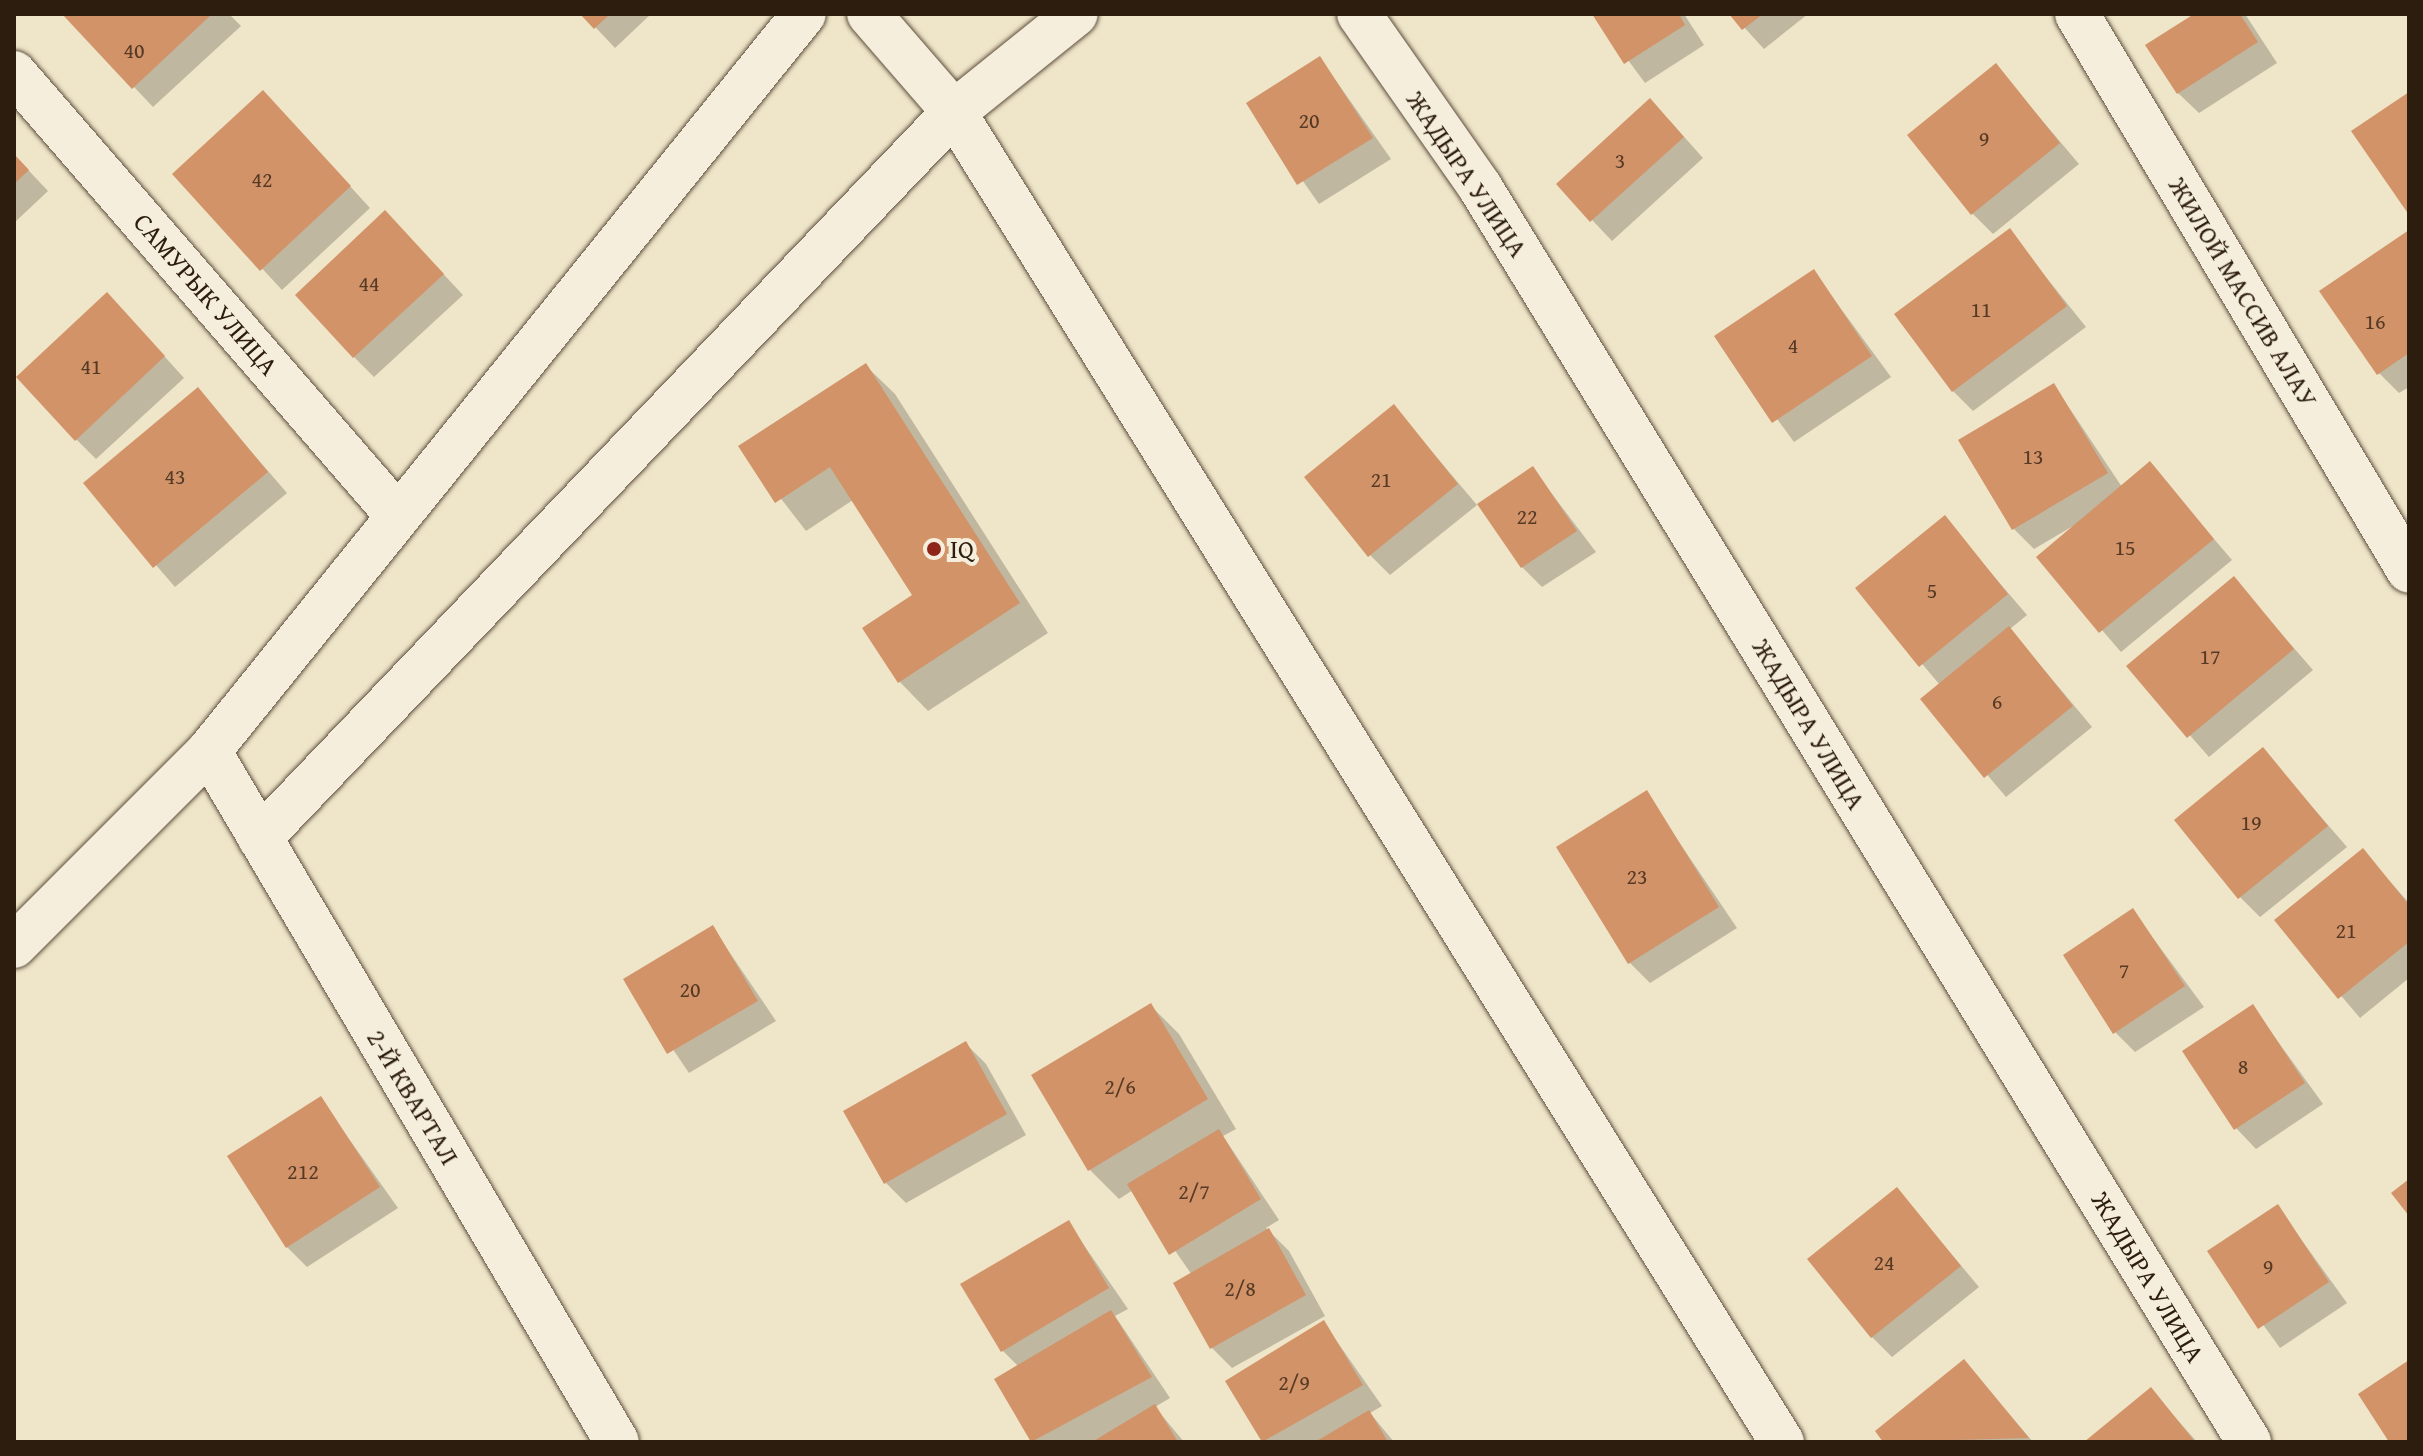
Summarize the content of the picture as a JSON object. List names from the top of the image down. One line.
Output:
{"streets":{"street":["ЖАДЫРА УЛИЦА","ЖИЛОЙ МАССИВ АЛАУ","САМУРЫК УЛИЦА","2-Й КВАРТАЛ"]},"places":["IQ"],"house_numbers":["40","20","9","3","42","44","11","16","4","41","13","43","21","22","15","5","17","6","19","23","21","7","20","8","2/6","212","2/7","24","9","2/8","2/9"]}
